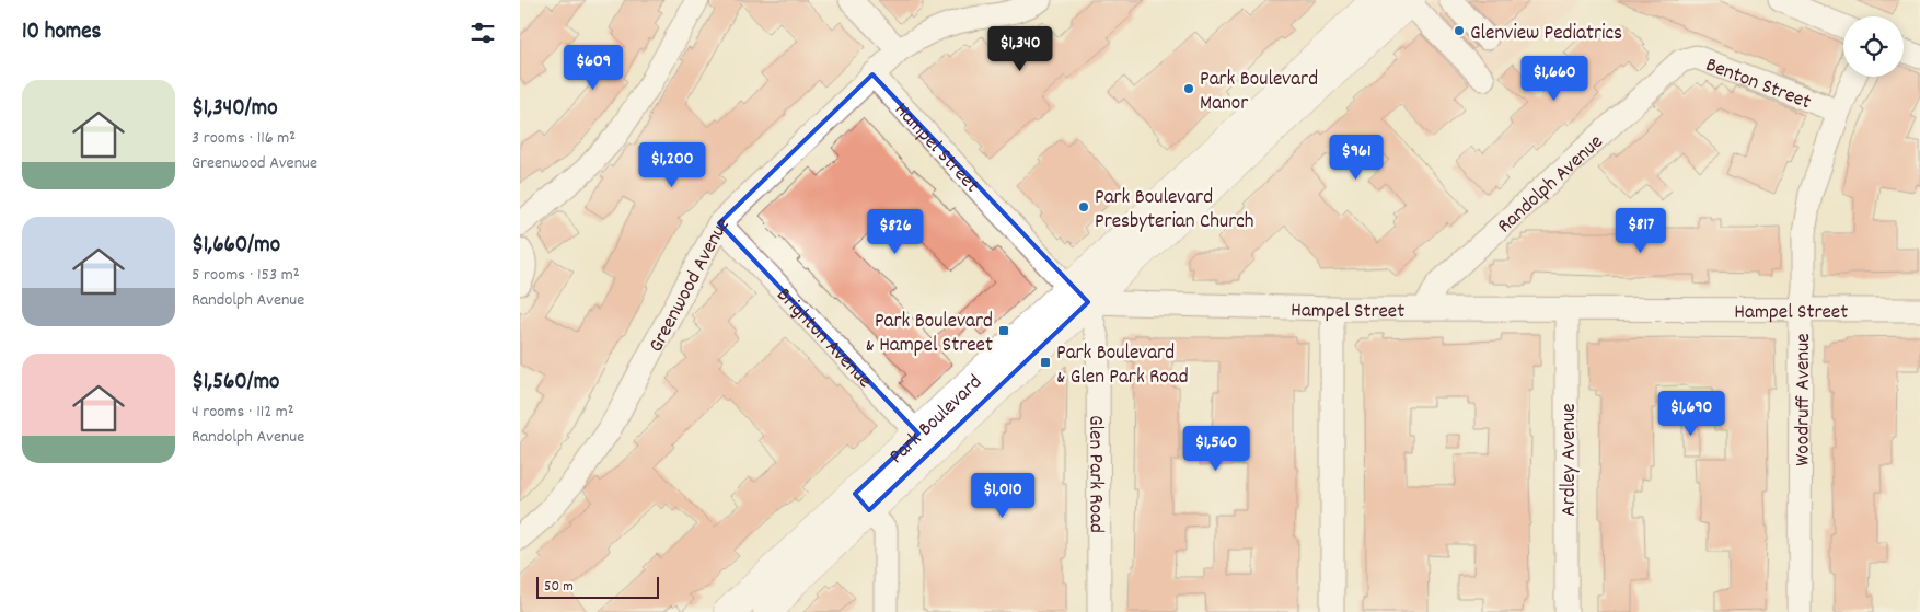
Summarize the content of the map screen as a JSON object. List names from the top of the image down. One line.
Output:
{"streets":{"main road":["Park Boulevard"],"street":["Benton Street","Hampel Street","Randolph Avenue","Greenwood Avenue","Brighton Avenue","Woodruff Avenue","Ardley Avenue","Glen Park Road"]},"crossings":[["Benton Street","Randolph Avenue"],["Benton Street","Woodruff Avenue"],["Hampel Street","Randolph Avenue"],["Hampel Street","Greenwood Avenue"],["Hampel Street","Woodruff Avenue"],["Hampel Street","Park Boulevard"],["Hampel Street","Ardley Avenue"],["Hampel Street","Glen Park Road"],["Greenwood Avenue","Brighton Avenue"],["Brighton Avenue","Park Boulevard"],["Park Boulevard","Glen Park Road"]],"places":{"other":["Glenview Pediatrics","Park Boulevard Manor","Park Boulevard Presbyterian Church"],"transit":["Park Boulevard & Hampel Street","Park Boulevard & Glen Park Road"]},"scale_bar":"50 m","page":{"heading":"10 homes","price":["$1,340","$609","$1,660","$961","$1,200","$817","$826","$1,690","$1,560","$1,010"],"list":[{"name":"$1,340/mo","note":"3 rooms · 116 m² · Greenwood Avenue"},{"name":"$1,660/mo","note":"5 rooms · 153 m² · Randolph Avenue"},{"name":"$1,560/mo","note":"4 rooms · 112 m² · Randolph Avenue"}],"scale":"50 m"}}
